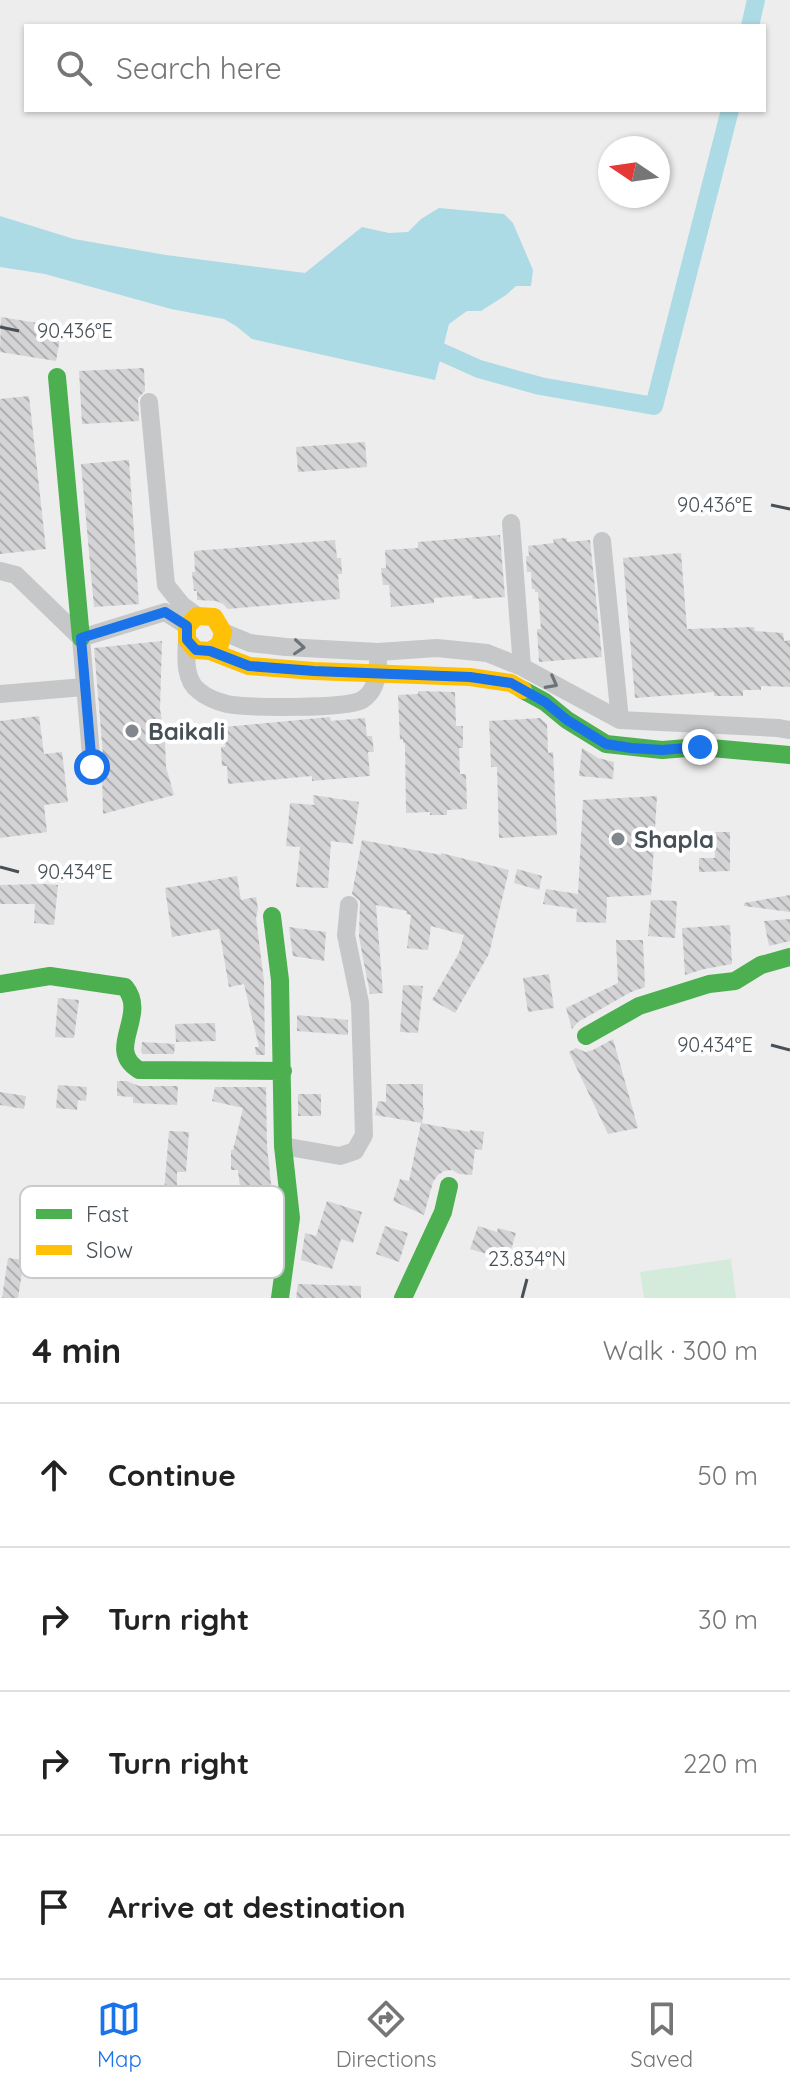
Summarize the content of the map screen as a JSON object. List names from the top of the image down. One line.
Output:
{"places":["Baikali","Shapla"],"legend":["Fast","Slow"],"north":"left","page":{"search":"Search here","heading":["4 min","Walk · 300 m"],"list":[["Continue","50 m"],["Turn right","30 m"],["Turn right","220 m"],"Arrive at destination"],"nav":["Map","Directions","Saved"]},"coordinates":["90.436°E","90.434°E","23.834°N"]}
